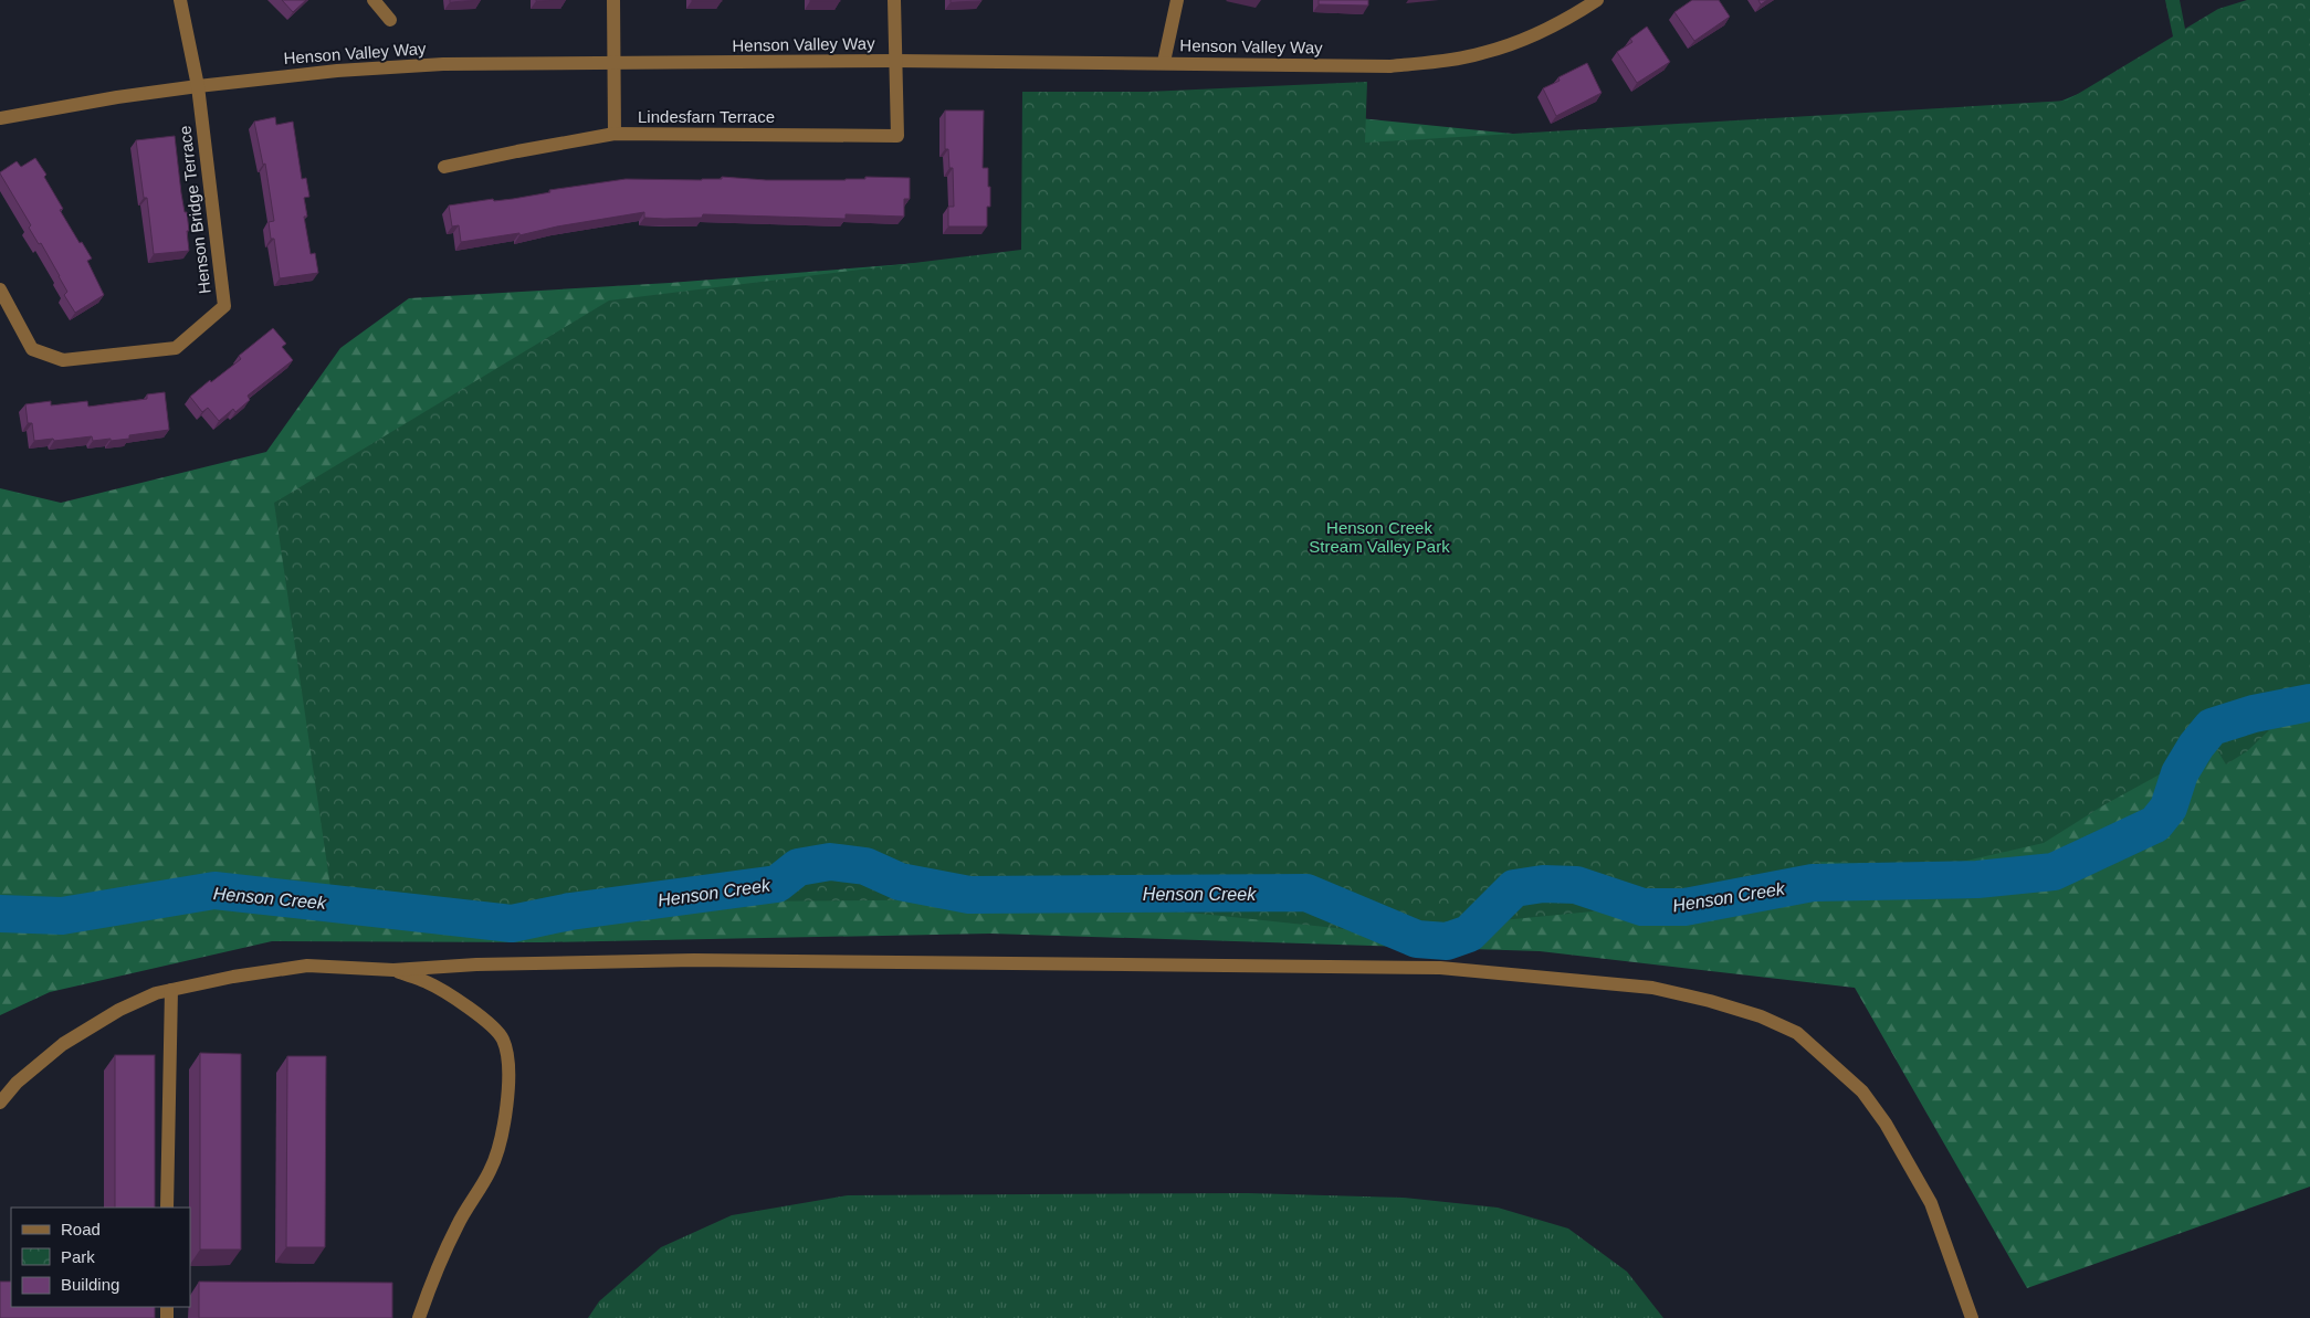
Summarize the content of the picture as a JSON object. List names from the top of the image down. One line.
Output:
{"streets":{"street":["Henson Valley Way","Lindesfarn Terrace","Henson Bridge Terrace"]},"crossings":[["Henson Valley Way","Lindesfarn Terrace"],["Henson Valley Way","Henson Bridge Terrace"]],"water":["Henson Creek"],"parks":["Henson Creek Stream Valley Park"],"legend":["Road","Park","Building"]}
